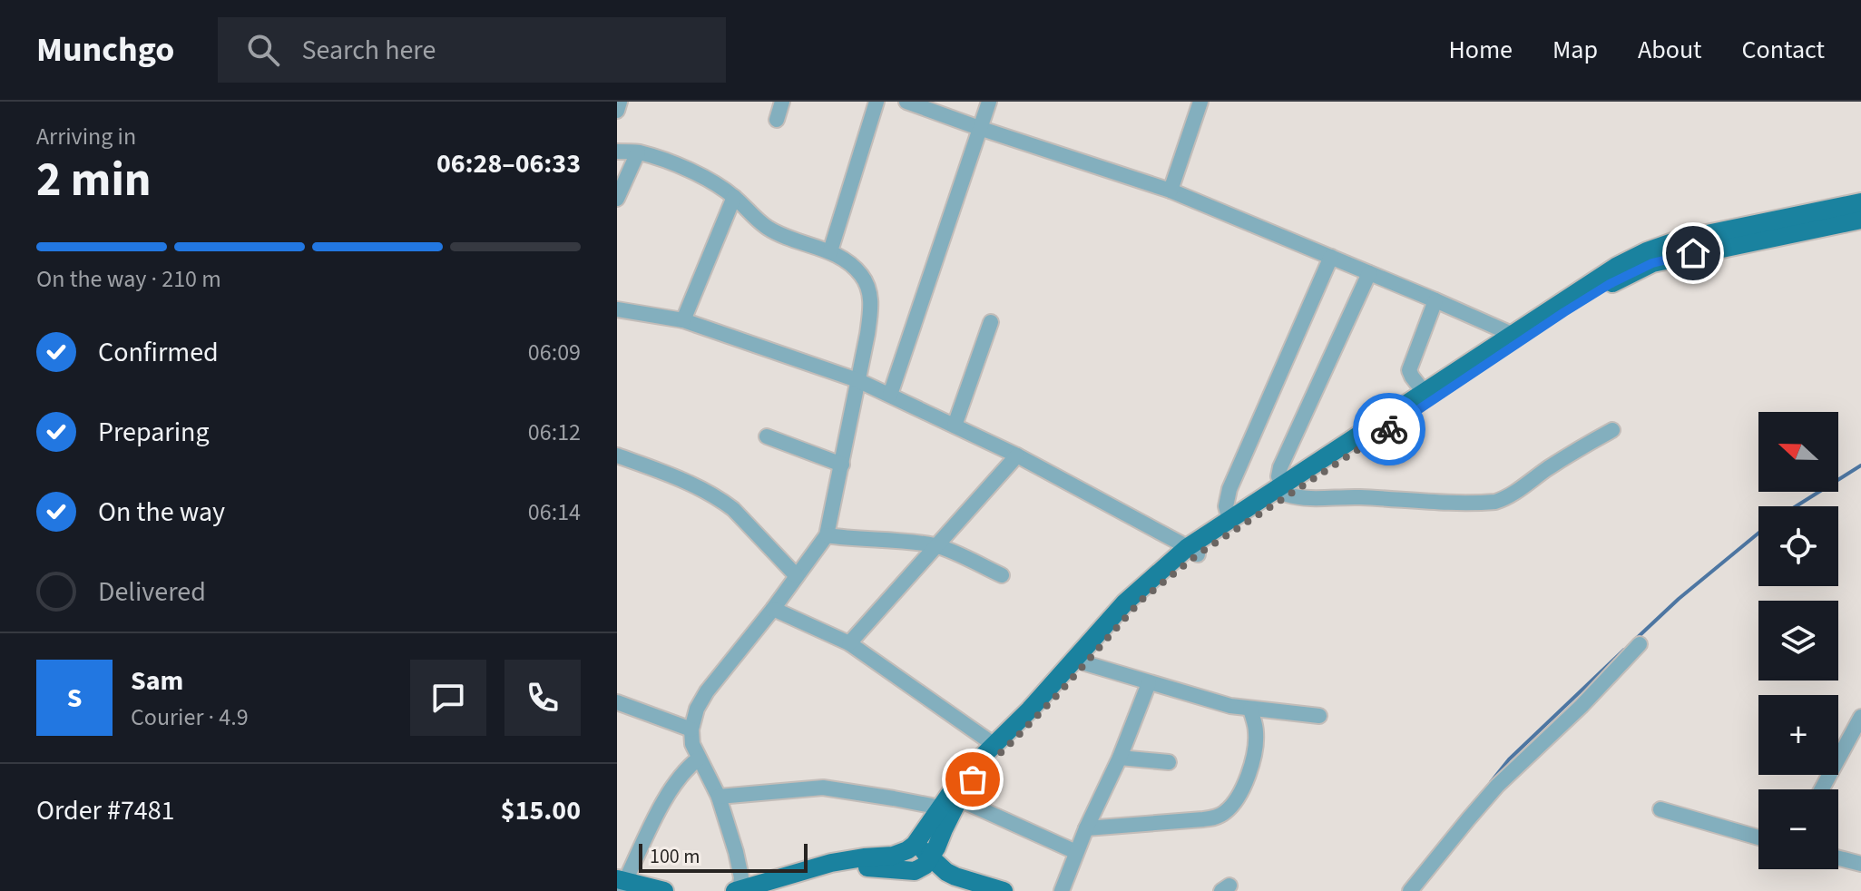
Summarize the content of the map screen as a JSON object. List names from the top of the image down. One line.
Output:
{"scale_bar":"100 m","north":"left","page":{"header":"Munchgo","search":"Search here","nav":["Home","Map","About","Contact"],"heading":["2 min","Arriving in","06:28–06:33"],"panel":["Sam","Courier · 4.9","Order #7481","$15.00"],"bar":"On the way · 210 m","list":[["Confirmed","06:09"],["Preparing","06:12"],["On the way","06:14"],"Delivered"],"map_buttons":["+","−"],"round":"S","scale":"100 m"}}
